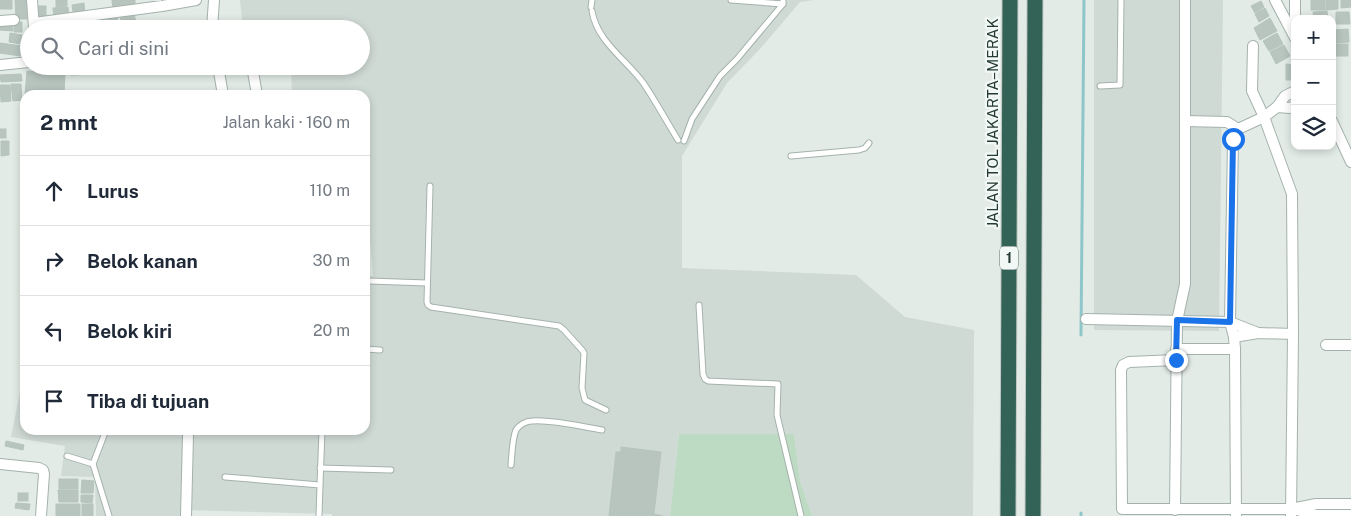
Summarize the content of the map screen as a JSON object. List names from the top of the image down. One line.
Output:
{"streets":{"highway":["JALAN TOL JAKARTA–MERAK","1"]},"page":{"map_buttons":["+","−"],"search":"Cari di sini","heading":["2 mnt","Jalan kaki · 160 m"],"list":[["Lurus","110 m"],["Belok kanan","30 m"],["Belok kiri","20 m"],"Tiba di tujuan"]}}
